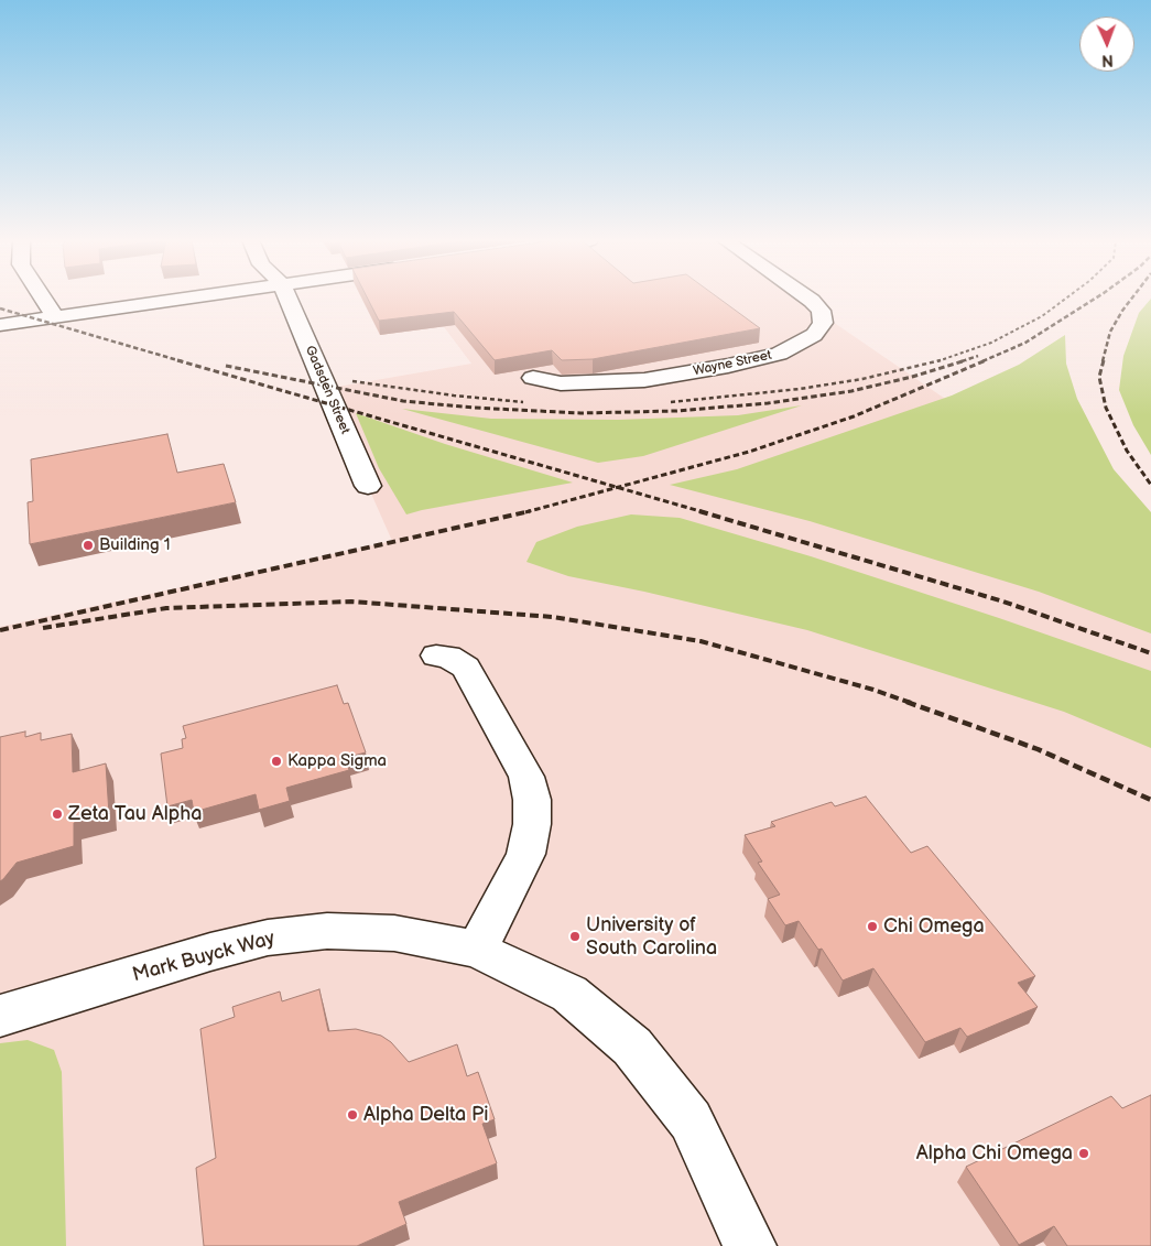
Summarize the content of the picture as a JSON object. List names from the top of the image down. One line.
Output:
{"streets":{"street":["Wayne Street","Gadsden Street","Mark Buyck Way"]},"places":["Building 1","Kappa Sigma","Zeta Tau Alpha","Chi Omega","University of South Carolina","Alpha Delta Pi","Alpha Chi Omega"],"north":"bottom"}
